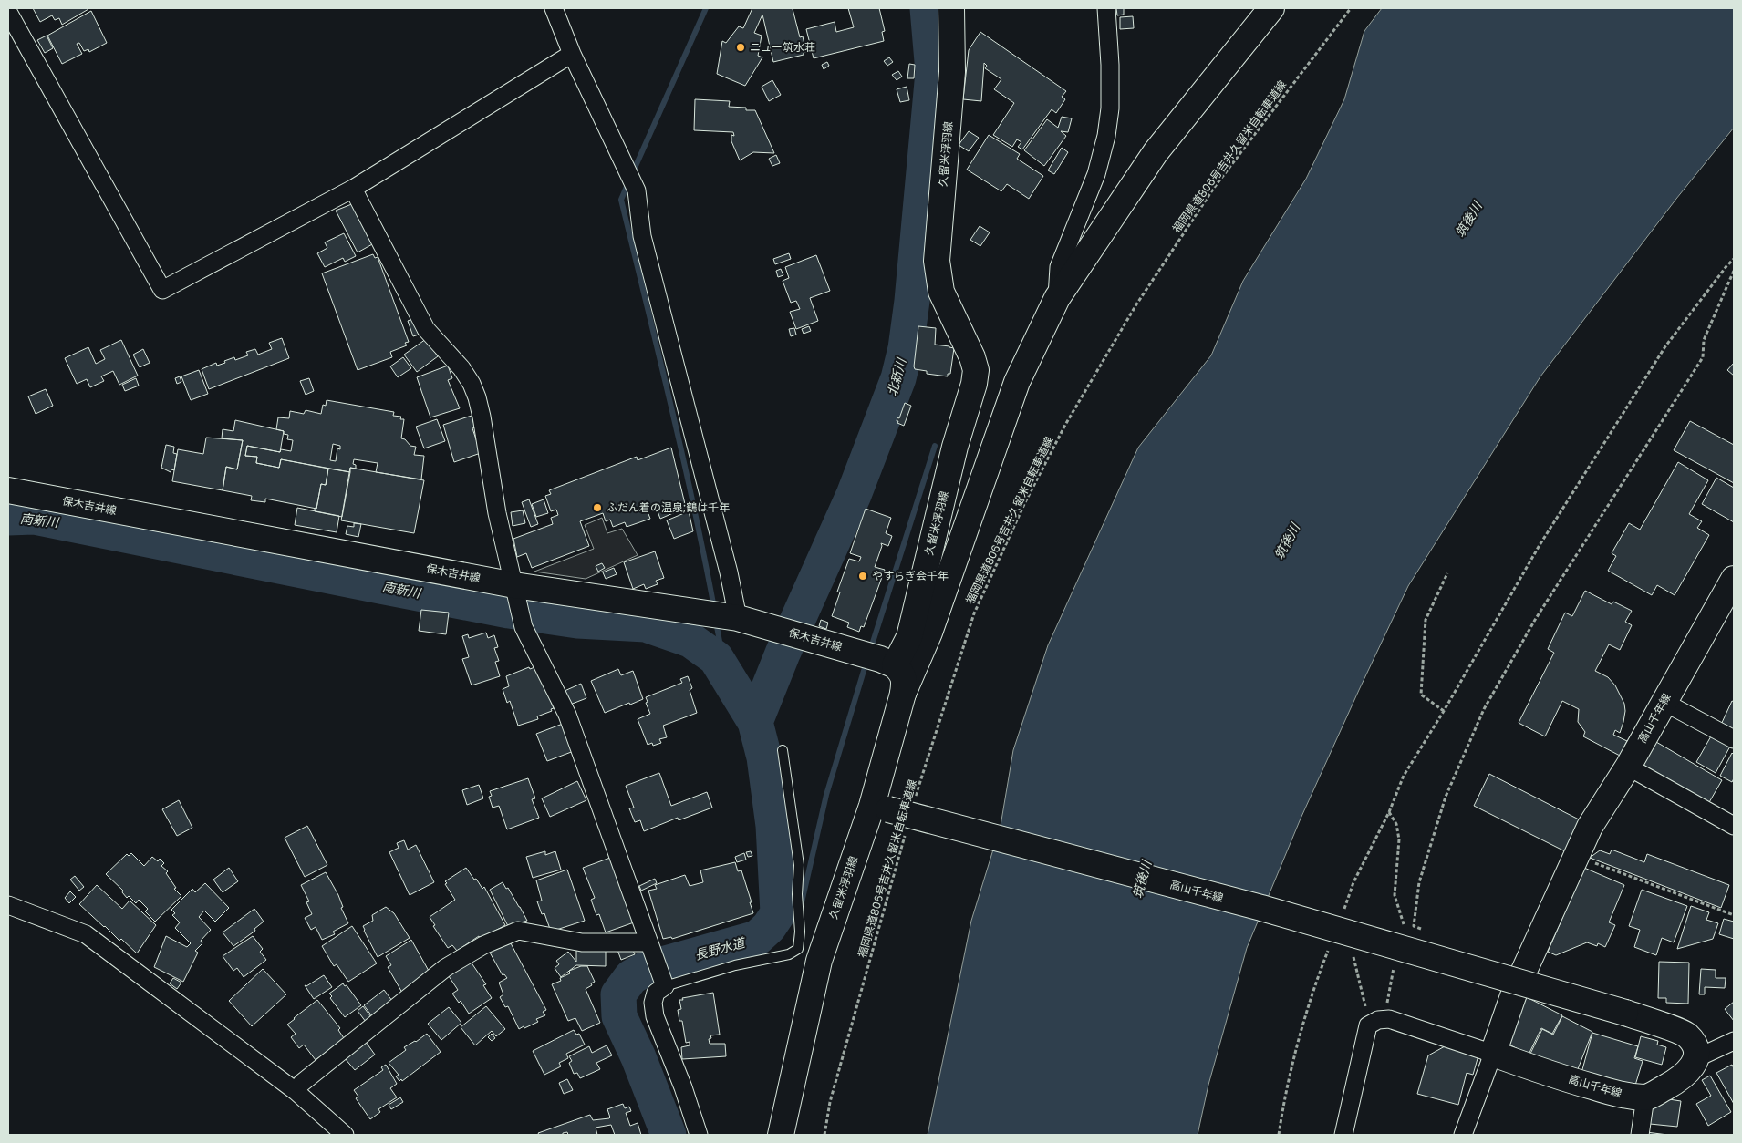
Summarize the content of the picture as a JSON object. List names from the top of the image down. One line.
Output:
{"streets":{"main road":["久留米浮羽線","保木吉井線","高山千年線"],"path":["福岡県道806号吉井久留米自転車道線"]},"crossings":[["久留米浮羽線","保木吉井線"],["久留米浮羽線","高山千年線"]],"water":["筑後川","北新川","南新川","長野水道"],"places":["ニュー筑水荘","ふだん着の温泉;鶴は千年","やすらぎ会千年"]}
